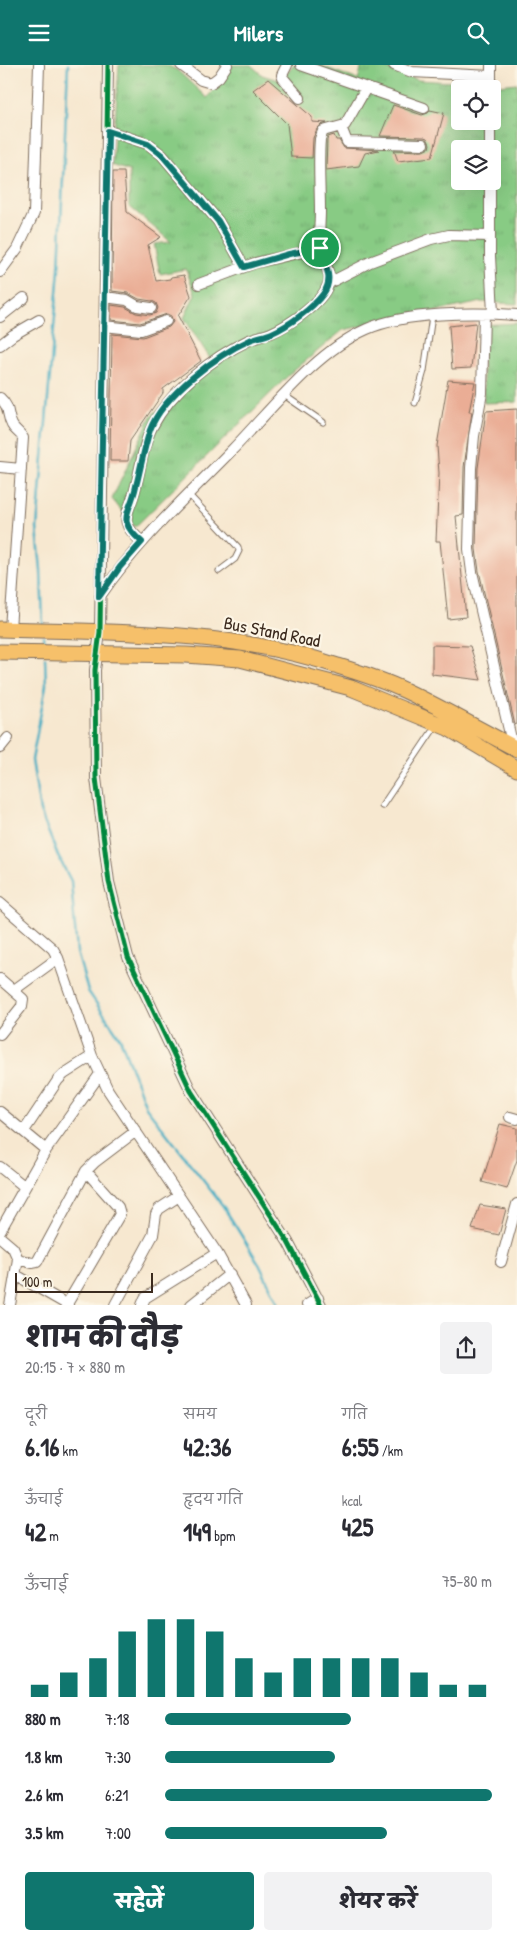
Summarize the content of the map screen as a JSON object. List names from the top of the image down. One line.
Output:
{"streets":{"main road":["Bus Stand Road"]},"scale_bar":"100 m","page":{"header":"Milers","scale":"100 m","heading":["शाम की दौड़","20:15 · 7 × 880 m"],"stats":[["दूरी","6.16 km"],["समय","42:36"],["गति","6:55 /km"],["ऊँचाई","42 m"],["हृदय गति","149 bpm"],["kcal","425"]],"chart":["ऊँचाई","75–80 m"],"list":[{"name":"880 m","note":"7:18"},{"name":"1.8 km","note":"7:30"},{"name":"2.6 km","note":"6:21"},{"name":"3.5 km","note":"7:00"}],"buttons":["सहेजें","शेयर करें"]}}
